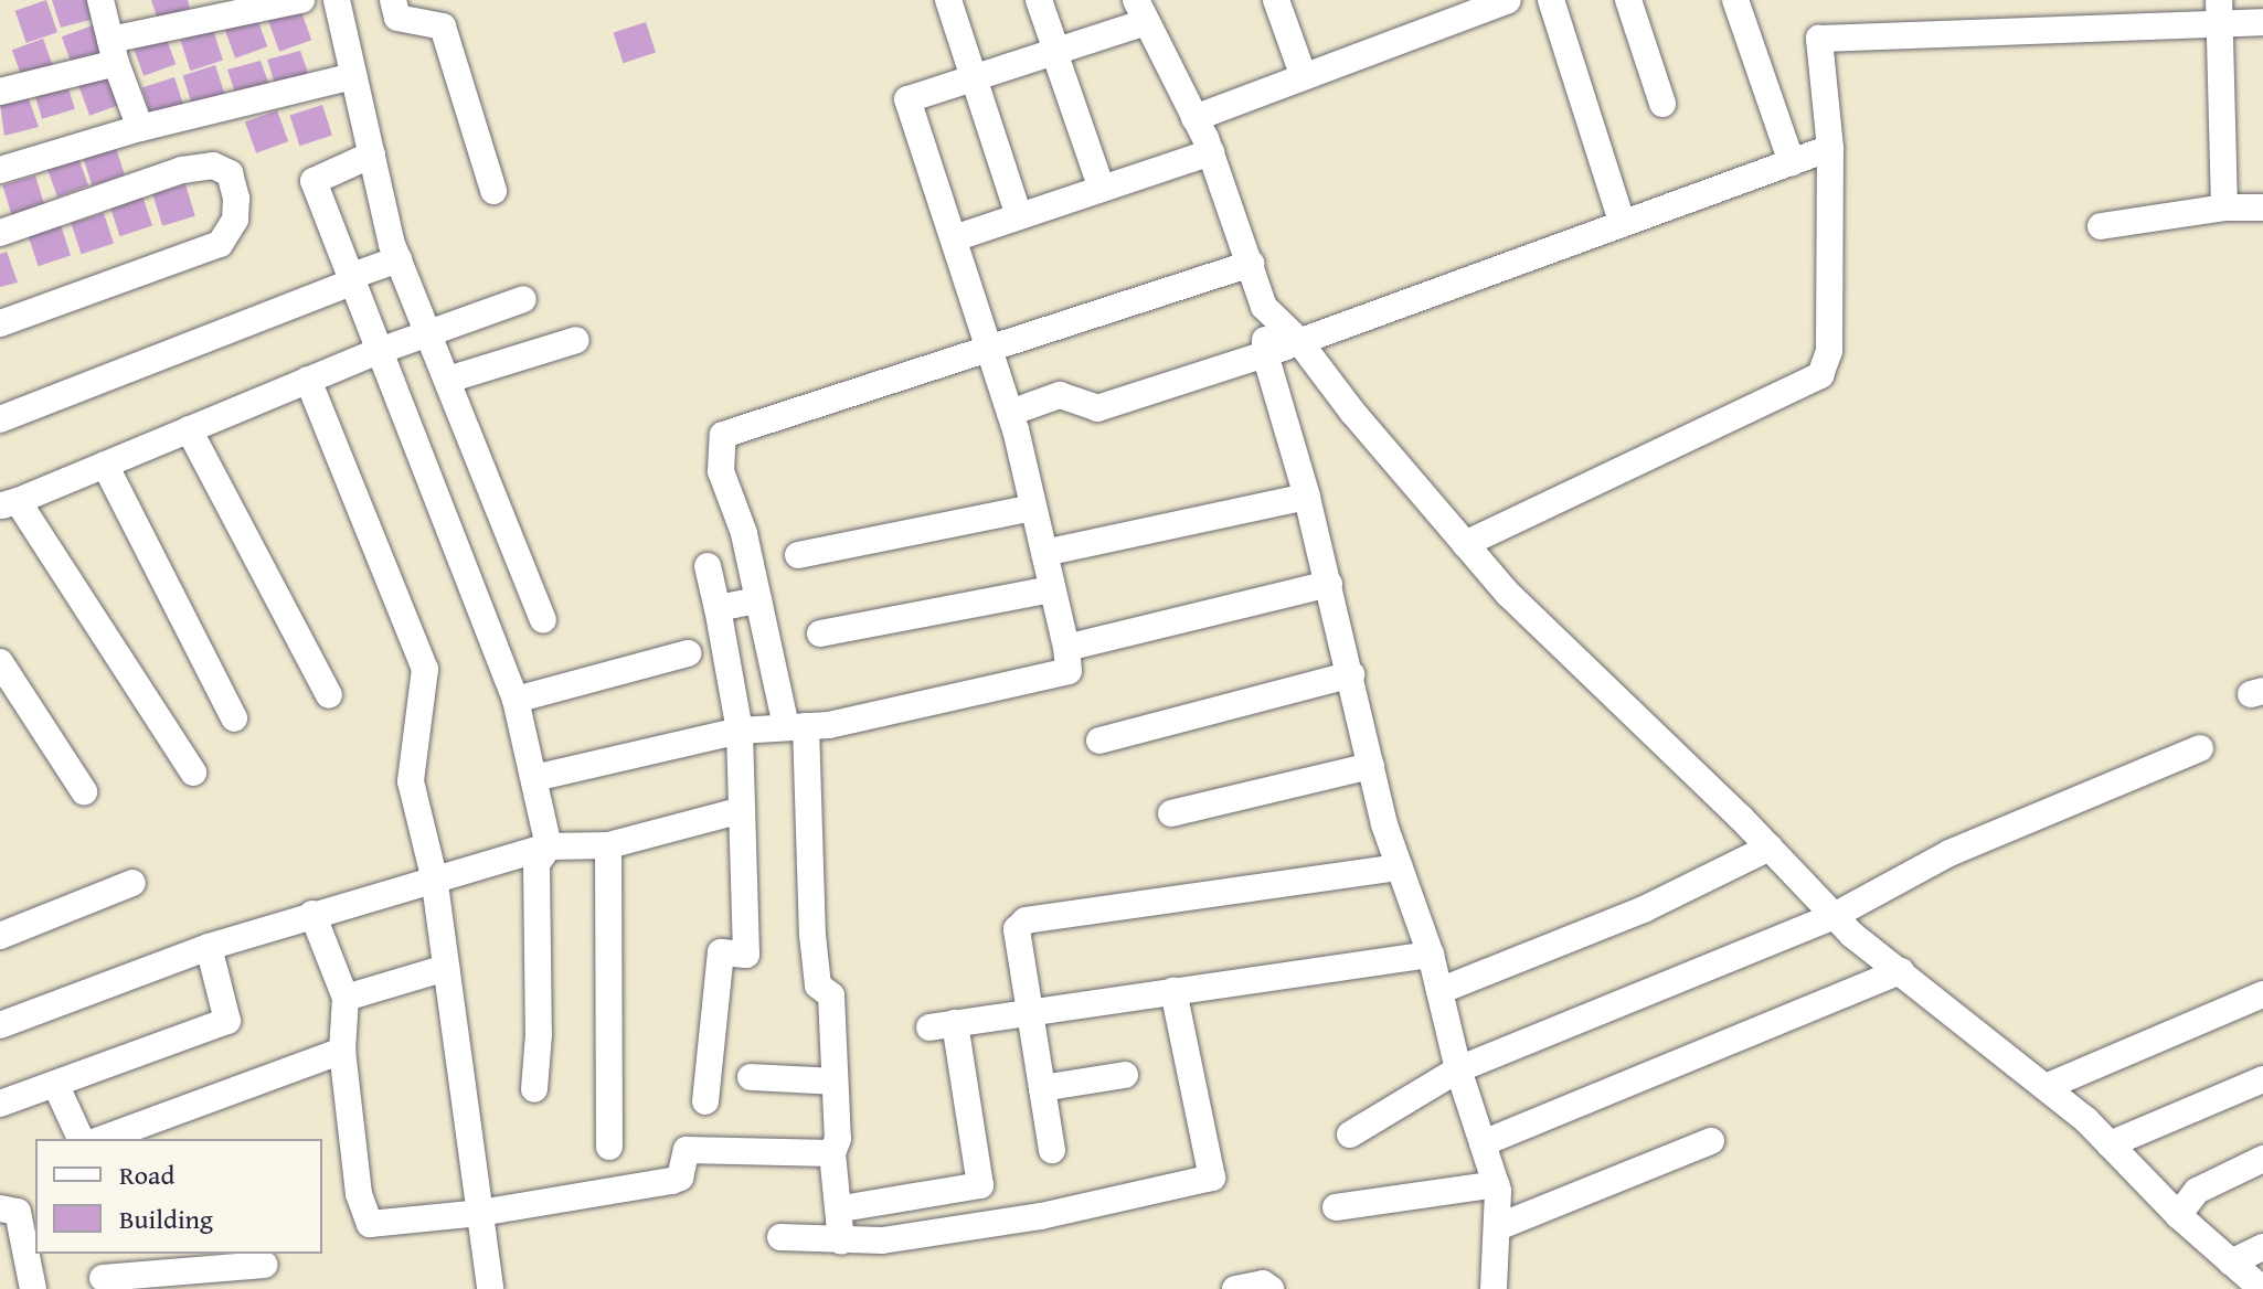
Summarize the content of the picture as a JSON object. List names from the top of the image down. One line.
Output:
{"legend":["Road","Building"]}
